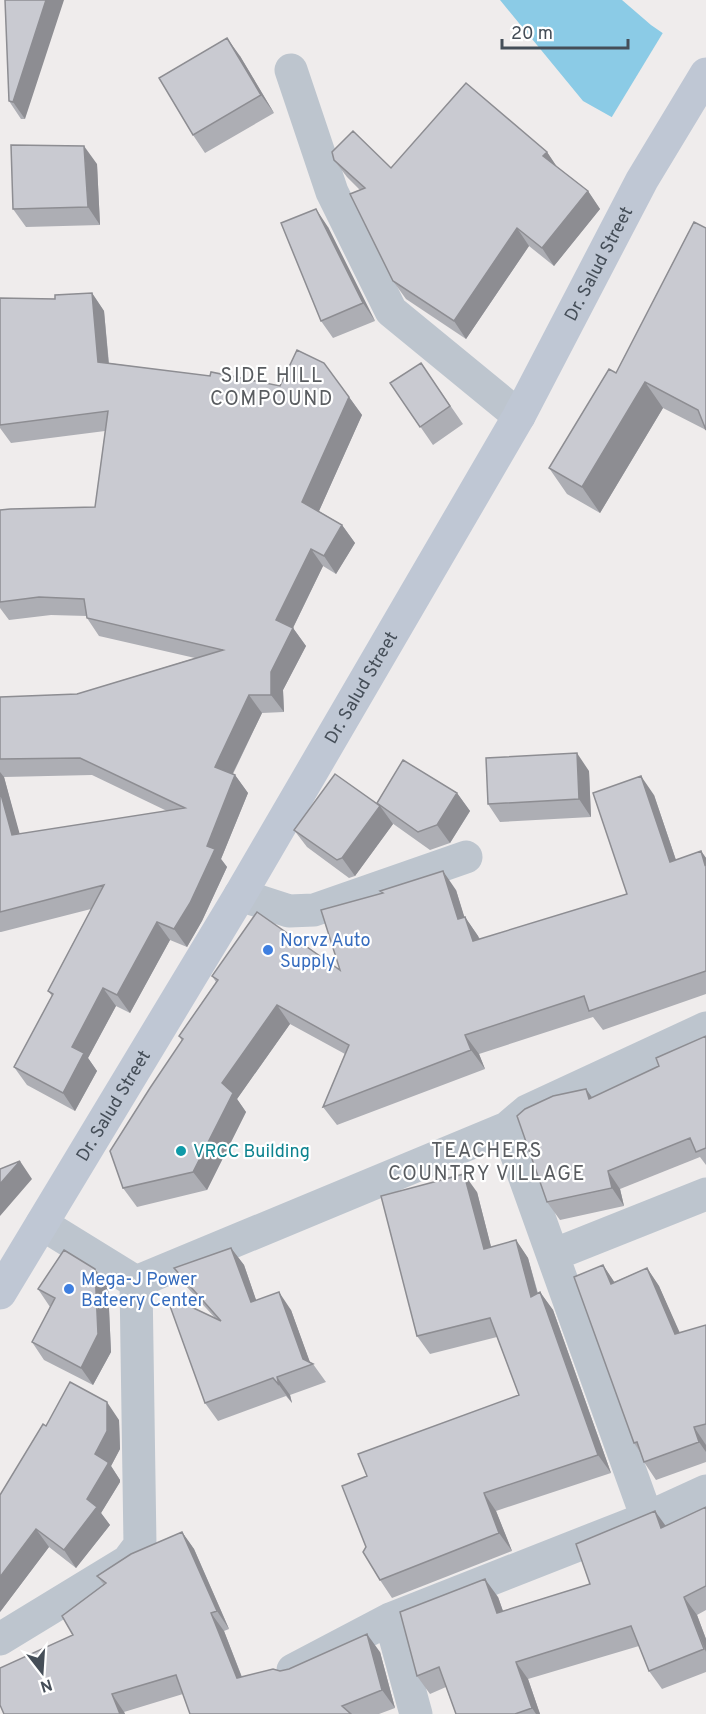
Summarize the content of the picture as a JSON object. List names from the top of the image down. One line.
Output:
{"streets":{"main road":["Dr. Salud Street"]},"districts":["SIDE HILL COMPOUND","TEACHERS COUNTRY VILLAGE"],"places":["Norvz Auto Supply","VRCC Building","Mega-J Power Bateery Center"],"scale_bar":"20 m","north":"bottom"}
